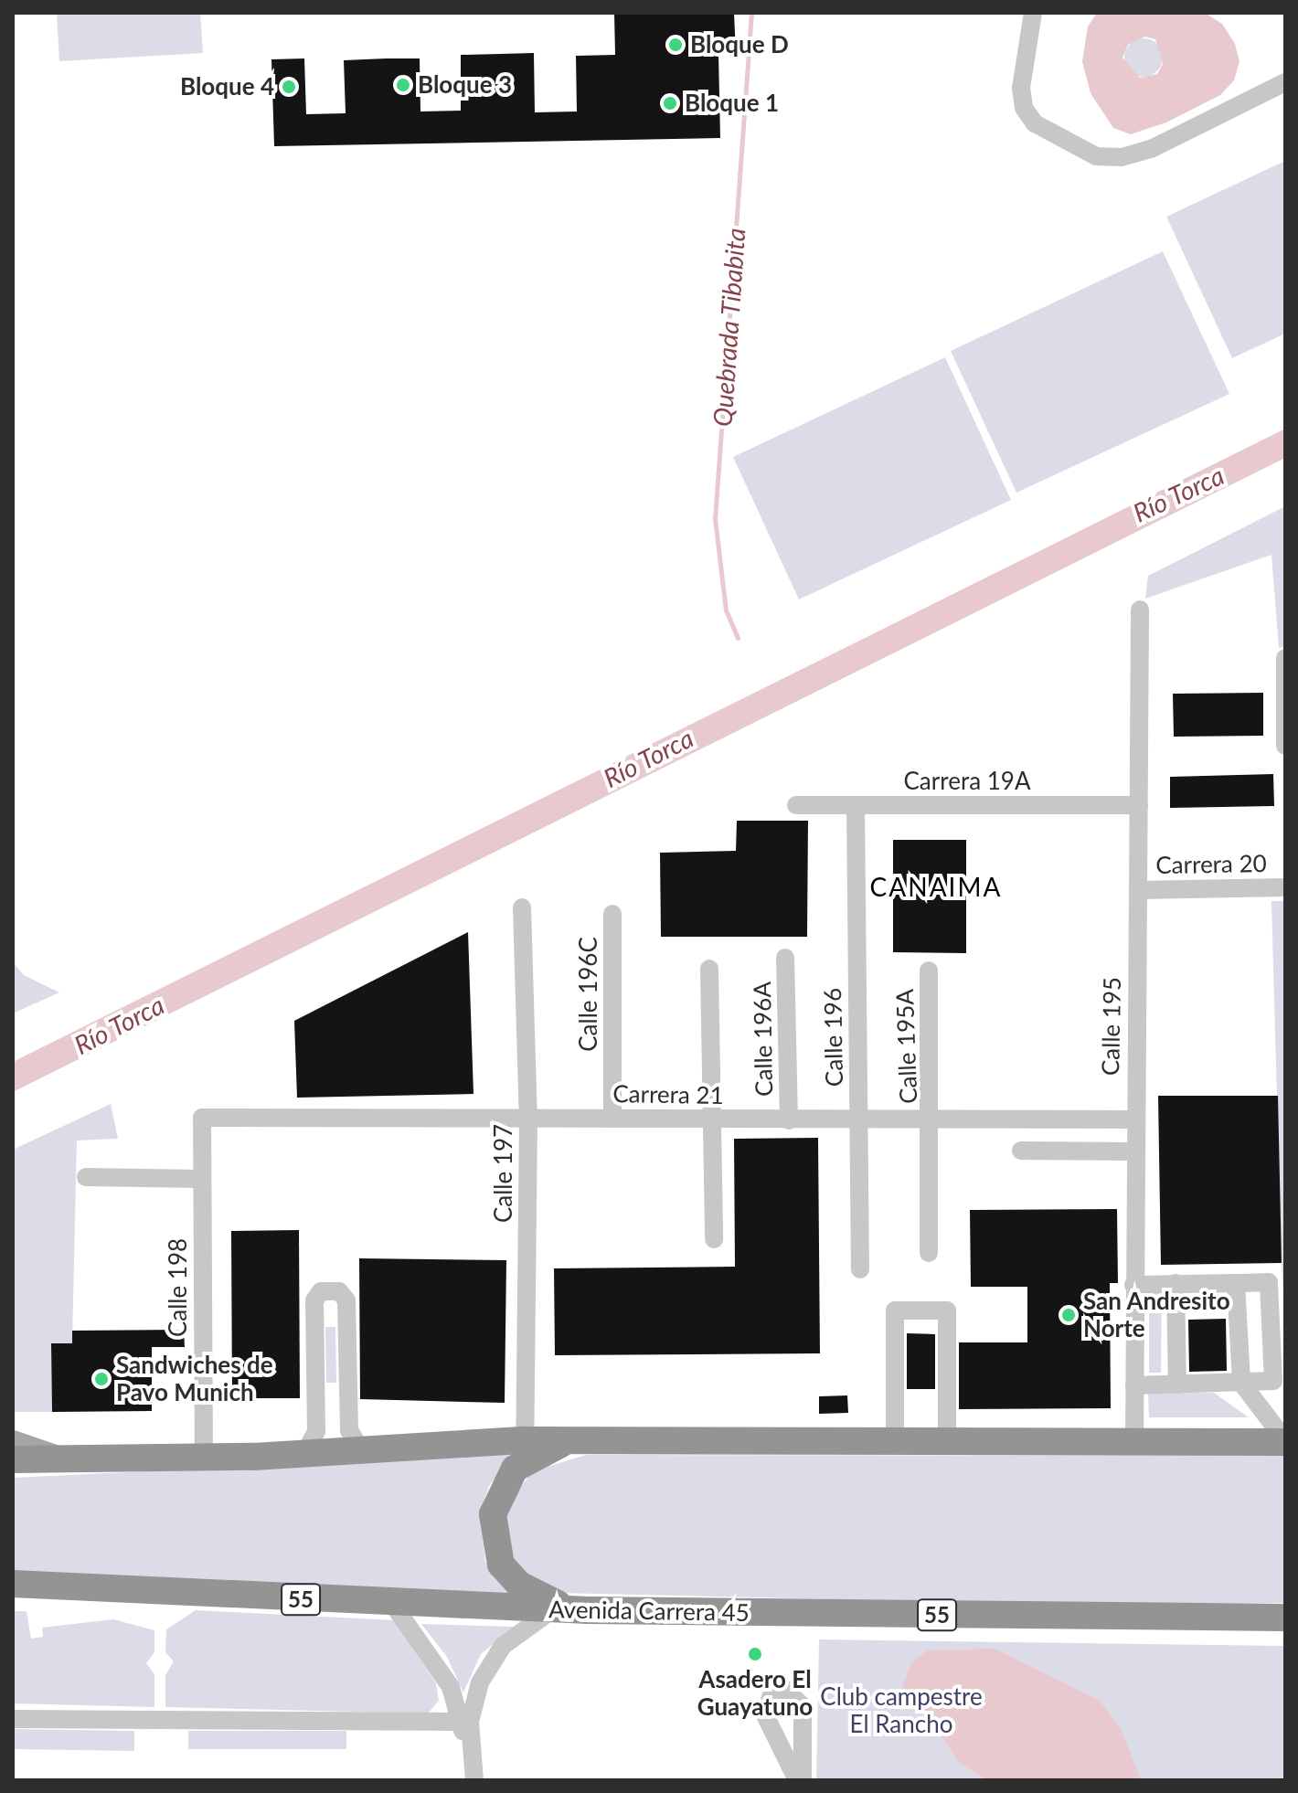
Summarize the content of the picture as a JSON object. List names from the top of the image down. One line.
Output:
{"streets":{"highway":["55","Avenida Carrera 45"],"street":["Carrera 19A","Carrera 20","Calle 196C","Calle 195","Calle 196","Calle 196A","Calle 195A","Carrera 21","Calle 197","Calle 198"]},"crossings":[["Carrera 19A","Calle 195"],["Carrera 19A","Calle 196"],["Carrera 20","Calle 195"],["Calle 196C","Carrera 21"],["Calle 195","Carrera 21"],["Calle 196","Carrera 21"],["Calle 196A","Carrera 21"],["Calle 195A","Carrera 21"],["Carrera 21","Calle 197"],["Carrera 21","Calle 198"]],"districts":["CANAIMA"],"water":["Quebrada Tibabita","Río Torca"],"parks":["Club campestre El Rancho"],"places":["Bloque D","Bloque 3","Bloque 4","Bloque 1","San Andresito Norte","Sandwiches de Pavo Munich","Asadero El Guayatuno"]}
